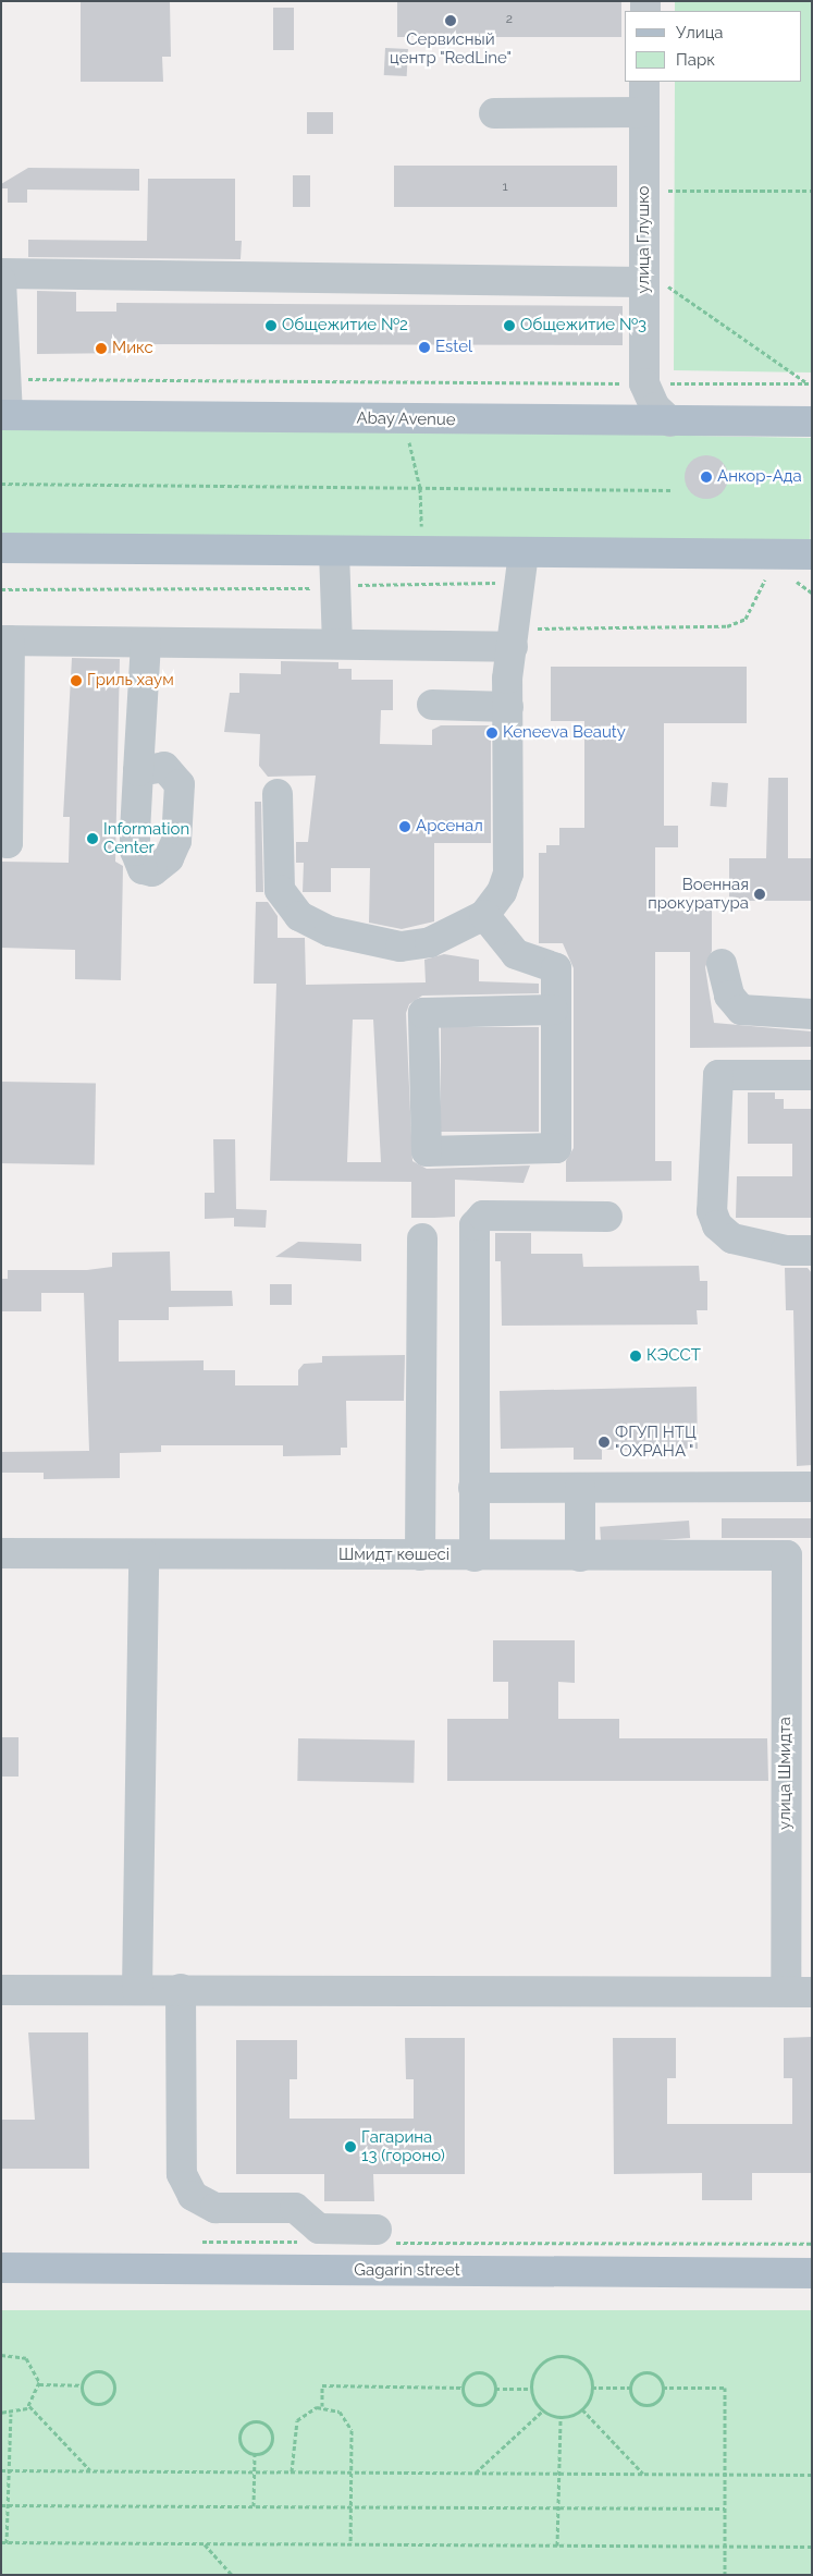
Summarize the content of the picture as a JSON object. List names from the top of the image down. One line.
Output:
{"streets":{"main road":["Abay Avenue","Gagarin street"],"street":["улица Глушко","Шмидт көшесі","улица Шмидта"]},"crossings":[["улица Глушко","Abay Avenue"],["Шмидт көшесі","улица Шмидта"]],"places":["Сервисный центр \"RedLine\"","Общежитие №2","Общежитие №3","Estel","Микс","Анкор-Ада","Гриль хаум","Keneeva Beauty","Арсенал","Information Center","Военная прокуратура","КЭССТ","ФГУП НТЦ \"ОХРАНА \"","Гагарина 13 (гороно)"],"house_numbers":["2","1"],"legend":["Улица","Парк"]}
